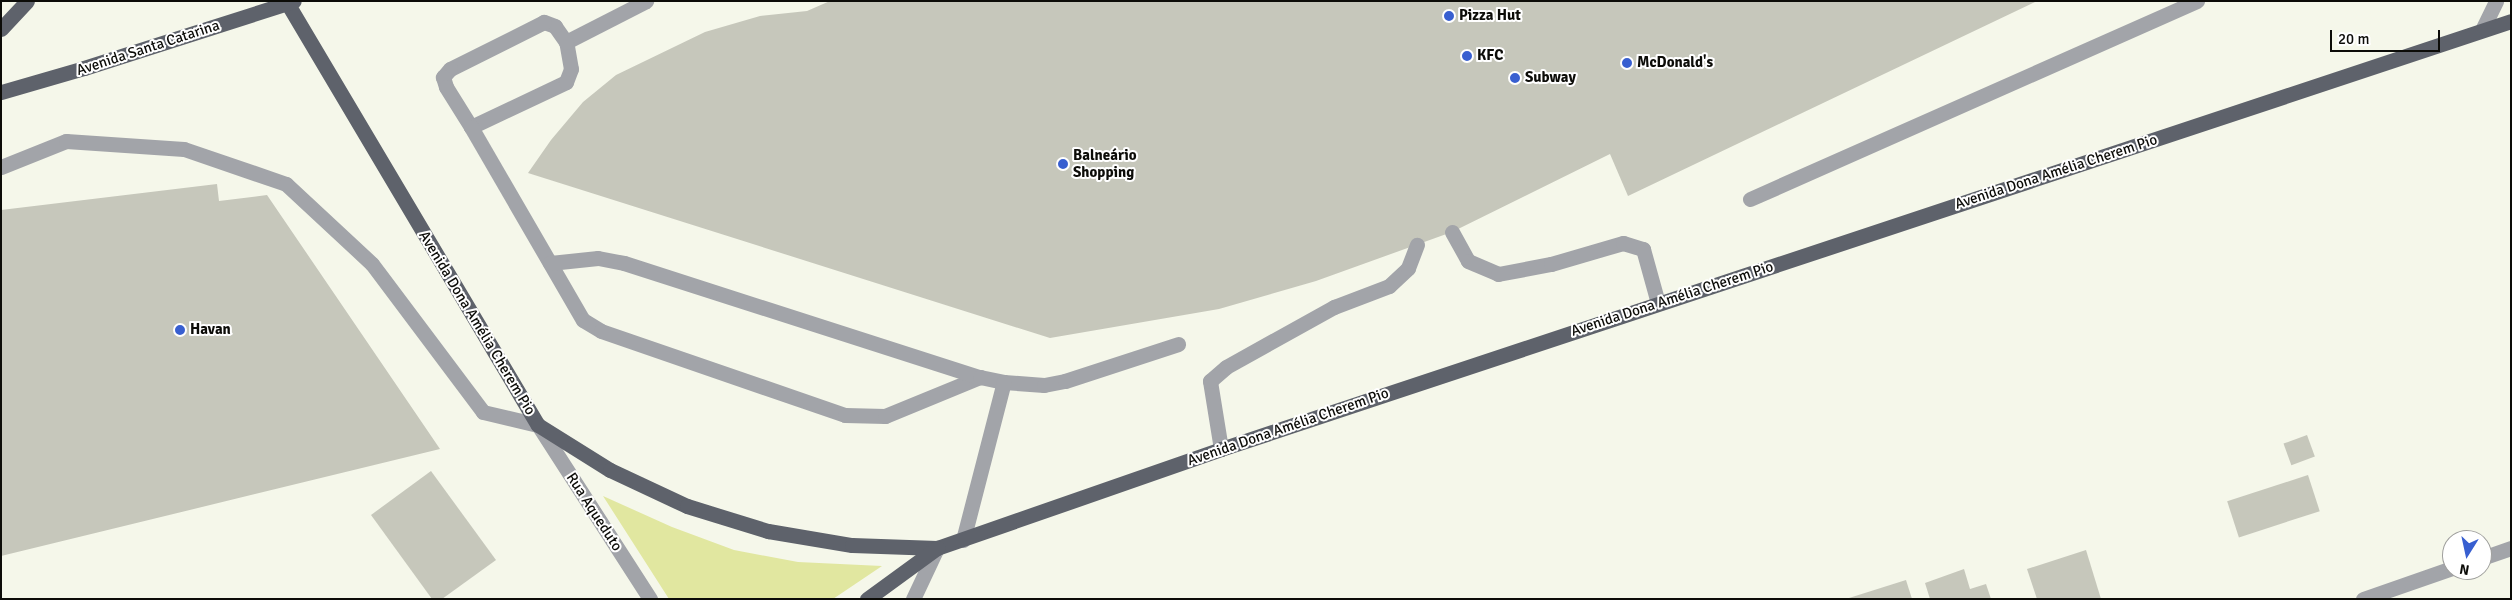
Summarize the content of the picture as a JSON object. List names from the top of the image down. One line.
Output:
{"streets":{"main road":["Avenida Santa Catarina","Avenida Dona Amélia Cherem Pio"],"street":["Rua Aqueduto"]},"crossings":[["Avenida Santa Catarina","Avenida Dona Amélia Cherem Pio"],["Avenida Dona Amélia Cherem Pio","Rua Aqueduto"]],"places":["Pizza Hut","KFC","McDonald's","Subway","Balneário Shopping","Havan"],"scale_bar":"20 m","north":"bottom"}
